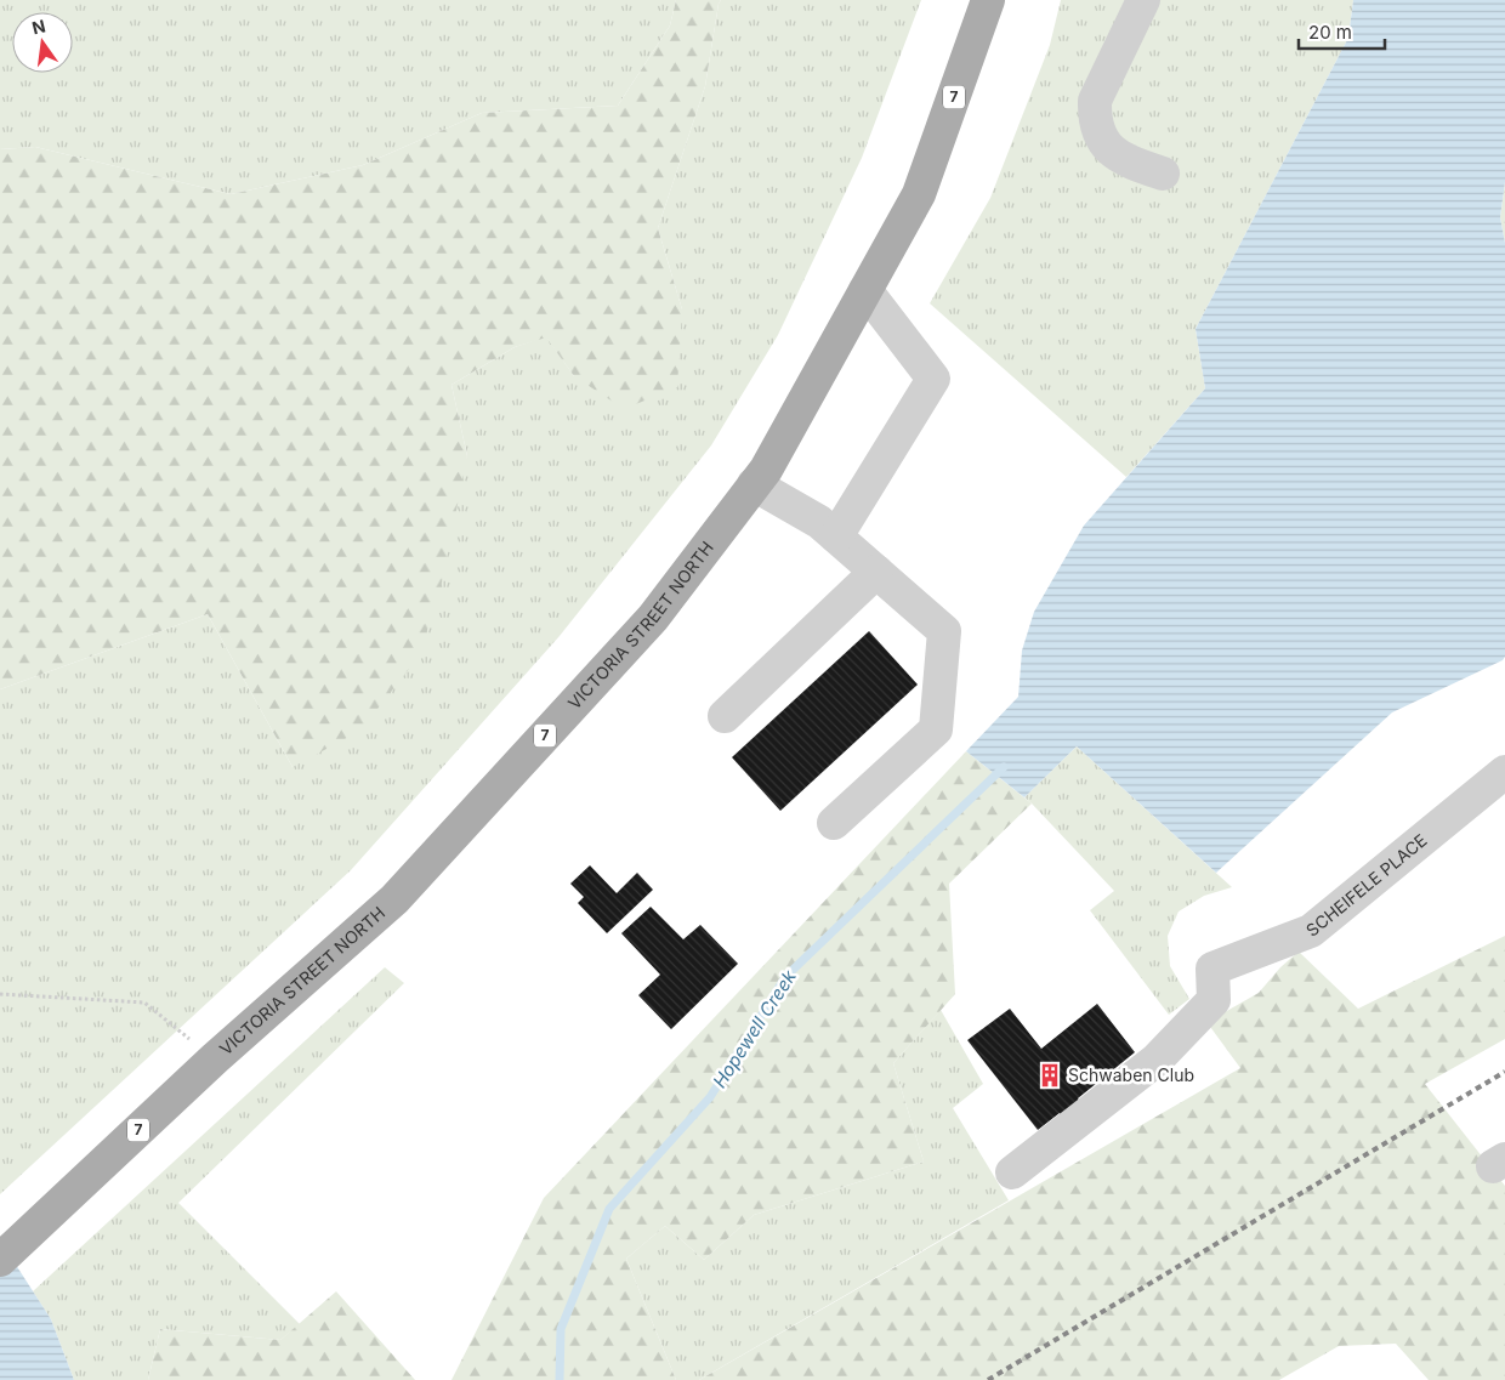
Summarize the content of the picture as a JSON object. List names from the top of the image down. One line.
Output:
{"streets":{"main road":["7","VICTORIA STREET NORTH"],"street":["SCHEIFELE PLACE"]},"water":["Hopewell Creek"],"places":{"building":["Schwaben Club"]},"scale_bar":"20 m","north":"top"}
